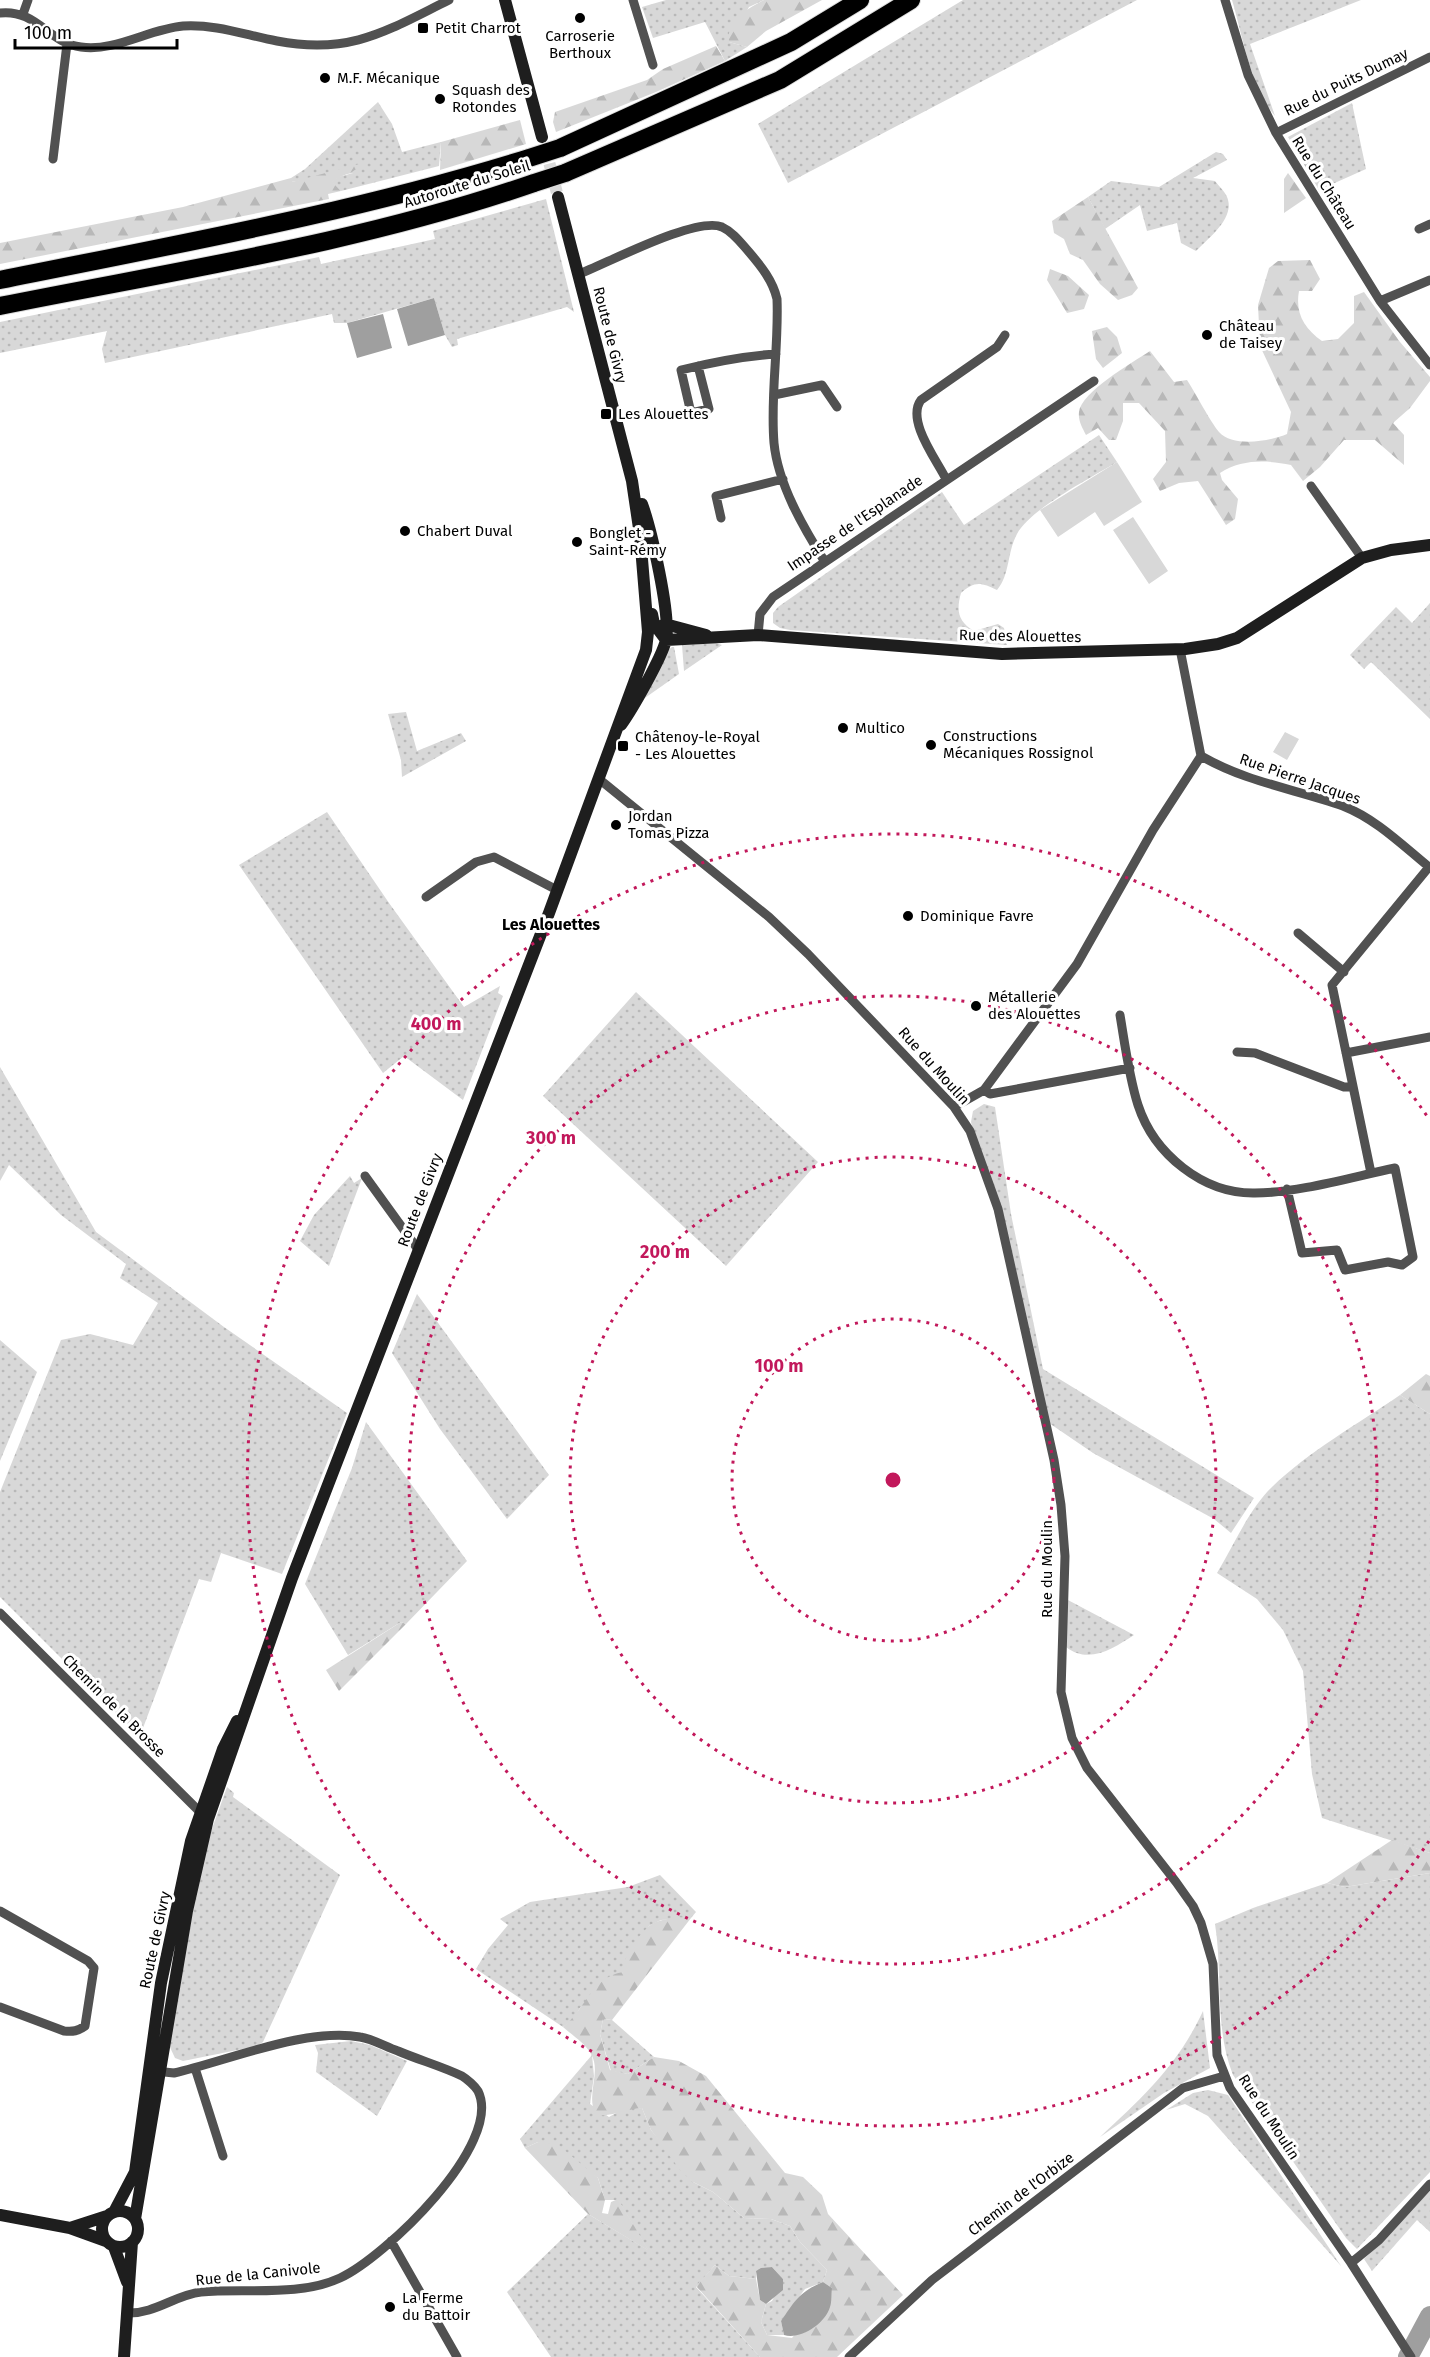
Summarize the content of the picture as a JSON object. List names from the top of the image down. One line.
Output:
{"streets":{"highway":["Autoroute du Soleil"],"main road":["Route de Givry","Rue des Alouettes"],"street":["Rue du Puits Dumay","Rue du Château","Impasse de l'Esplanade","Rue Pierre Jacques","Rue du Moulin","Chemin de la Brosse","Chemin de l'Orbize","Rue de la Canivole"]},"crossings":[["Rue du Puits Dumay","Rue du Château"],["Route de Givry","Rue des Alouettes"],["Route de Givry","Rue du Moulin"],["Route de Givry","Chemin de la Brosse"],["Route de Givry","Rue de la Canivole"],["Impasse de l'Esplanade","Rue des Alouettes"],["Rue du Moulin","Chemin de l'Orbize"]],"districts":["Les Alouettes"],"places":{"other":["Carroserie Berthoux","M.F. Mécanique","Squash des Rotondes","Château de Taisey","Chabert Duval","Bonglet - Saint-Rémy","Multico","Constructions Mécaniques Rossignol","Jordan Tomas Pizza","Dominique Favre","Métallerie des Alouettes","La Ferme du Battoir"],"transit":["Petit Charrot","Les Alouettes","Châtenoy-le-Royal - Les Alouettes"]},"scale_bar":"100 m","rings":["400 m","300 m","200 m","100 m"]}
